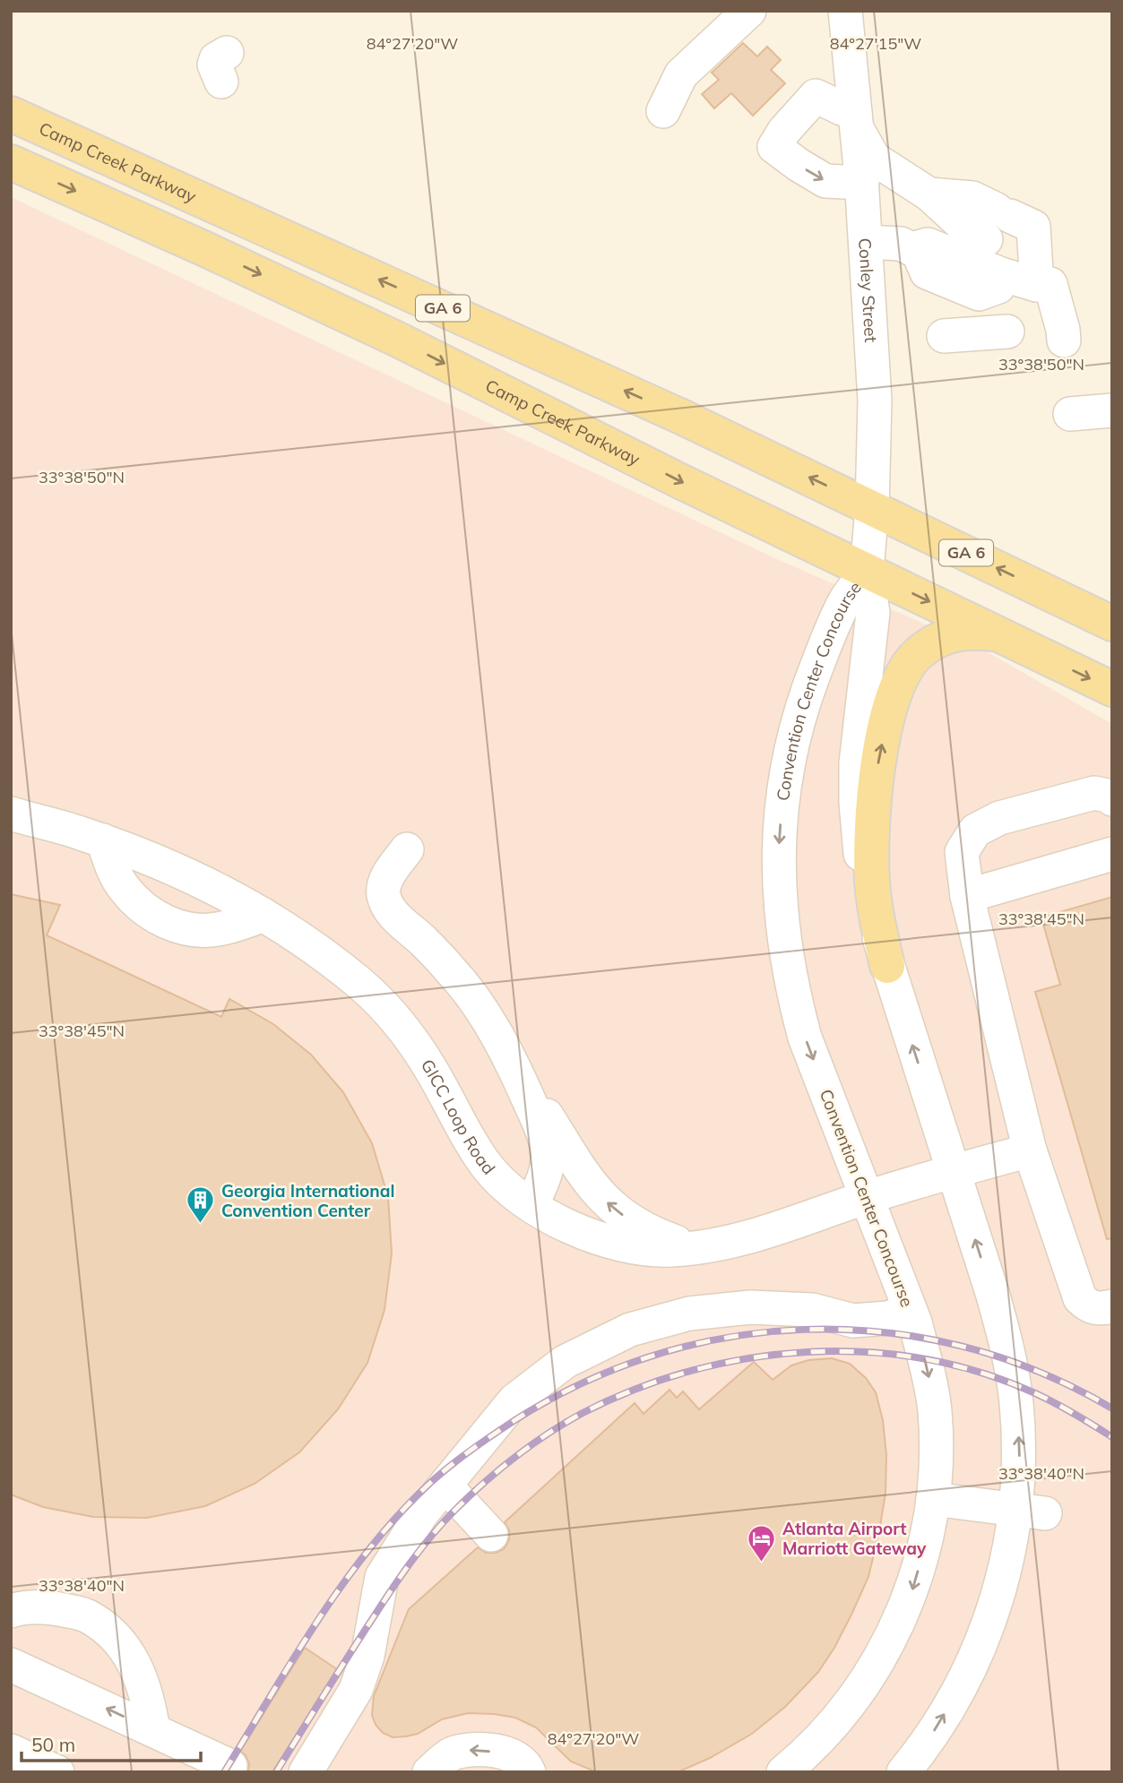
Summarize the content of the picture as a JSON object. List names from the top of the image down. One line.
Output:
{"streets":{"main road":["Camp Creek Parkway","GA 6"],"street":["Conley Street","Convention Center Concourse","GICC Loop Road"]},"crossings":[["Camp Creek Parkway","Conley Street"],["Camp Creek Parkway","Convention Center Concourse"],["Conley Street","Convention Center Concourse"],["Convention Center Concourse","GICC Loop Road"]],"places":{"building":["Georgia International Convention Center"],"hotel":["Atlanta Airport Marriott Gateway"]},"scale_bar":"50 m","coordinates":["84°27'20\"W","84°27'15\"W","33°38'50\"N","33°38'45\"N","33°38'40\"N"]}
